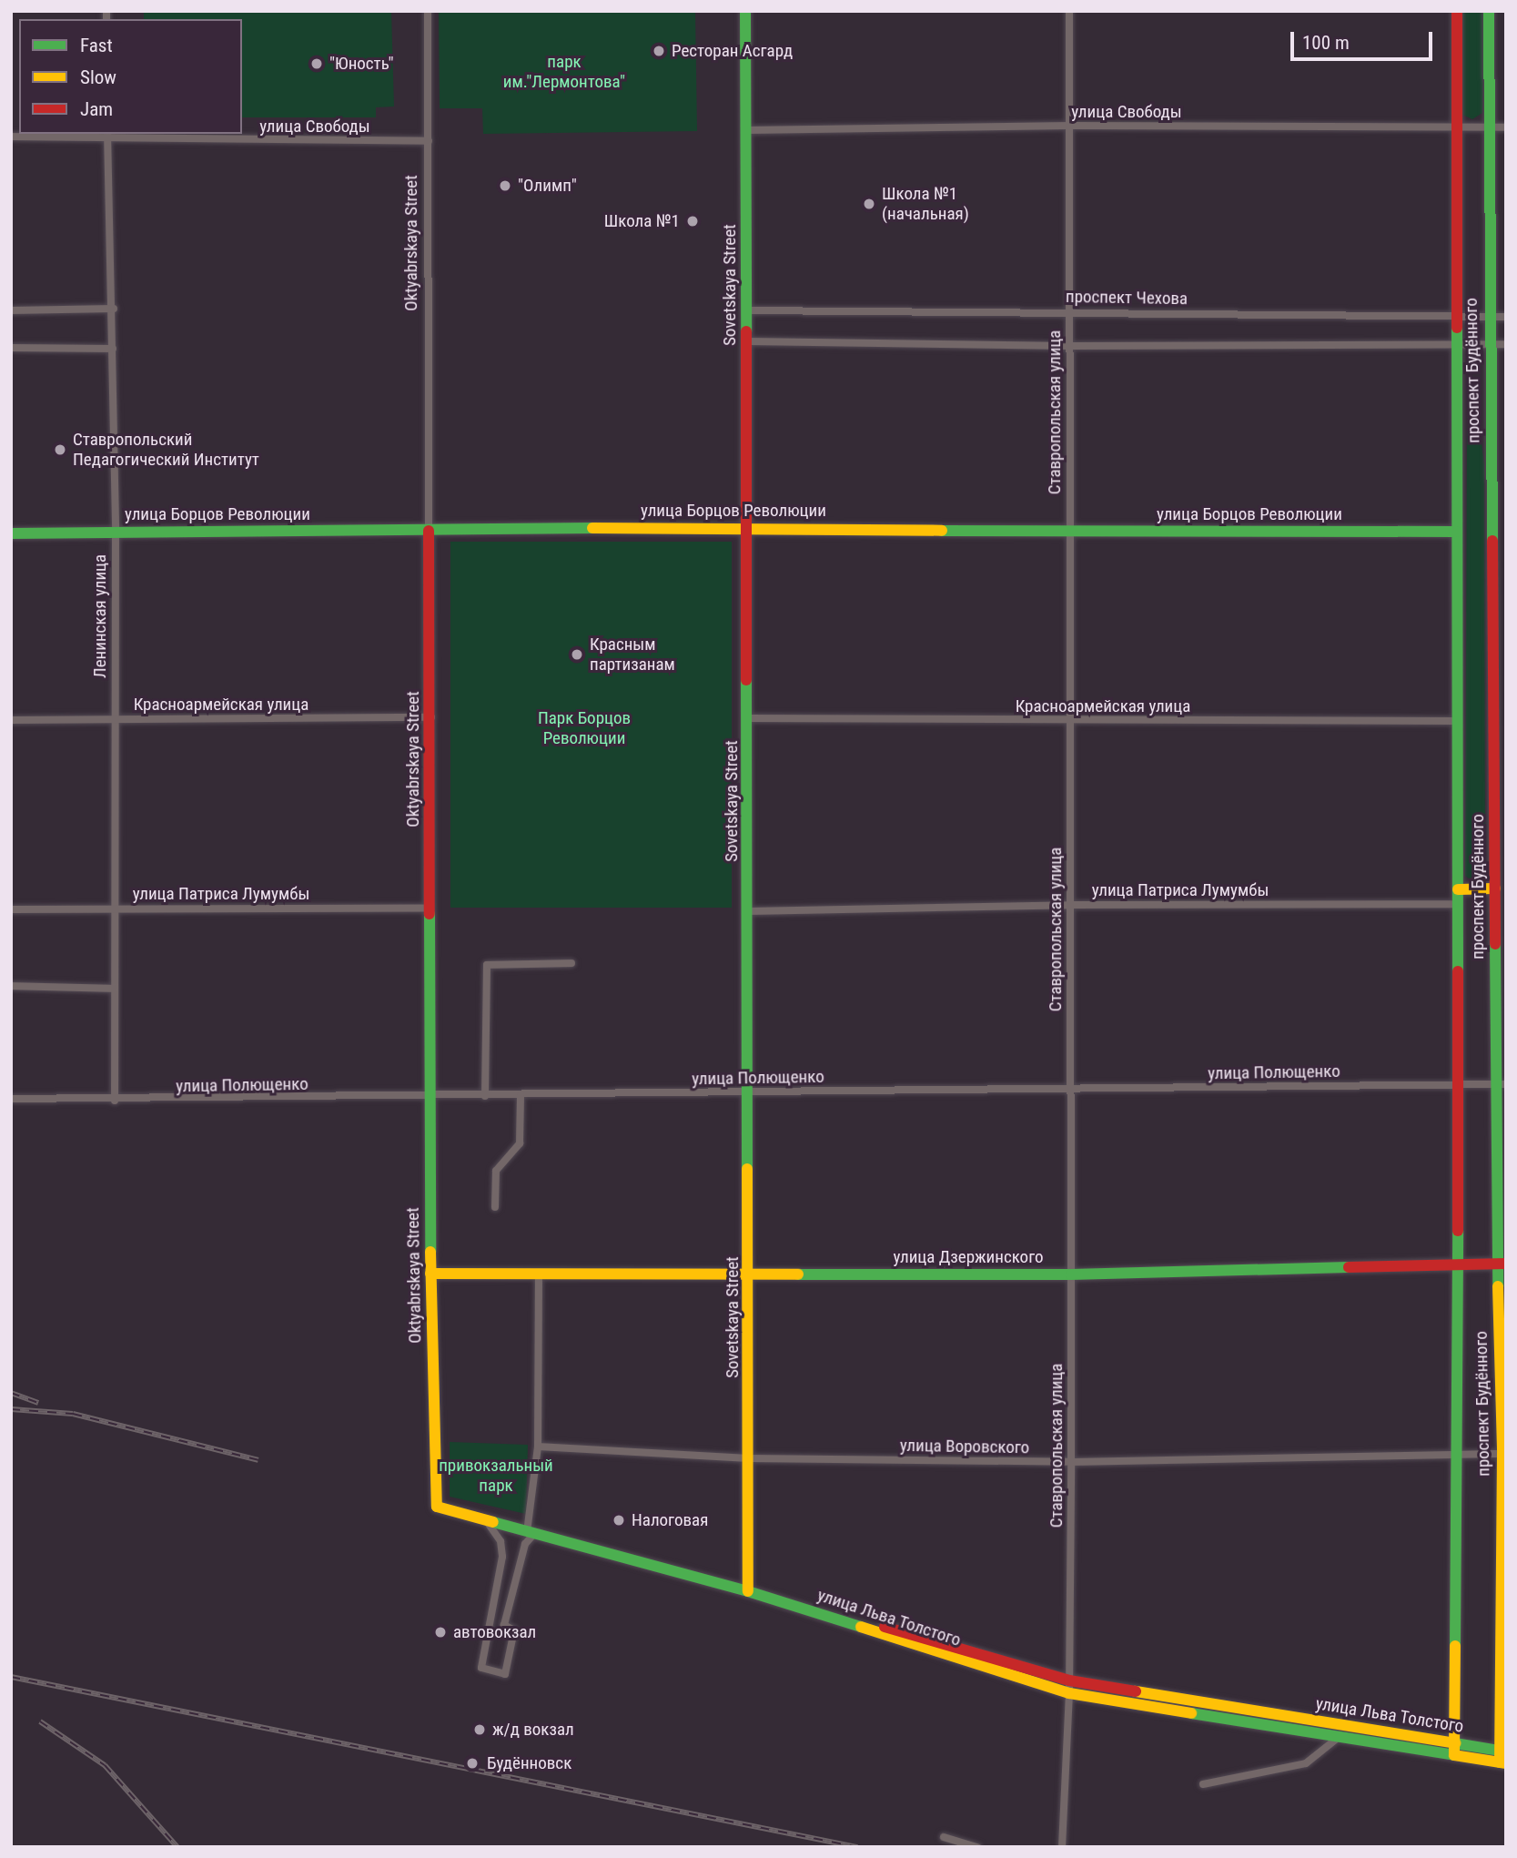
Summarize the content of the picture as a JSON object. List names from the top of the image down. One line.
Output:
{"streets":{"main road":["Oktyabrskaya Street","Sovetskaya Street","проспект Будённого","улица Борцов Революции","улица Дзержинского","улица Льва Толстого"],"street":["улица Свободы","проспект Чехова","Ставропольская улица","Ленинская улица","Красноармейская улица","улица Патриса Лумумбы","улица Полющенко","улица Воровского"]},"crossings":[["улица Свободы","Oktyabrskaya Street"],["улица Свободы","Sovetskaya Street"],["улица Свободы","проспект Будённого"],["улица Свободы","Ставропольская улица"],["улица Свободы","Ленинская улица"],["Oktyabrskaya Street","улица Борцов Революции"],["Oktyabrskaya Street","Красноармейская улица"],["Oktyabrskaya Street","улица Патриса Лумумбы"],["Oktyabrskaya Street","улица Полющенко"],["Oktyabrskaya Street","улица Дзержинского"],["Oktyabrskaya Street","улица Льва Толстого"],["Sovetskaya Street","проспект Чехова"],["Sovetskaya Street","улица Борцов Революции"],["Sovetskaya Street","Красноармейская улица"],["Sovetskaya Street","улица Патриса Лумумбы"],["Sovetskaya Street","улица Полющенко"],["Sovetskaya Street","улица Дзержинского"],["Sovetskaya Street","улица Воровского"],["Sovetskaya Street","улица Льва Толстого"],["проспект Чехова","проспект Будённого"],["проспект Чехова","Ставропольская улица"],["проспект Будённого","улица Борцов Революции"],["проспект Будённого","Красноармейская улица"],["проспект Будённого","улица Патриса Лумумбы"],["проспект Будённого","улица Полющенко"],["проспект Будённого","улица Дзержинского"],["проспект Будённого","улица Воровского"],["проспект Будённого","улица Льва Толстого"],["Ставропольская улица","улица Борцов Революции"],["Ставропольская улица","Красноармейская улица"],["Ставропольская улица","улица Патриса Лумумбы"],["Ставропольская улица","улица Полющенко"],["Ставропольская улица","улица Дзержинского"],["Ставропольская улица","улица Воровского"],["Ставропольская улица","улица Льва Толстого"],["улица Борцов Революции","Ленинская улица"],["Ленинская улица","Красноармейская улица"],["Ленинская улица","улица Патриса Лумумбы"],["Ленинская улица","улица Полющенко"]],"parks":["парк им.\"Лермонтова\"","Парк Борцов Революции","привокзальный парк"],"places":["Ресторан Асгард","\"Юность\"","\"Олимп\"","Школа №1 (начальная)","Школа №1","Ставропольский Педагогический Институт","Красным партизанам","Налоговая","автовокзал","ж/д вокзал","Будённовск"],"legend":["Fast","Slow","Jam"],"scale_bar":"100 m"}
